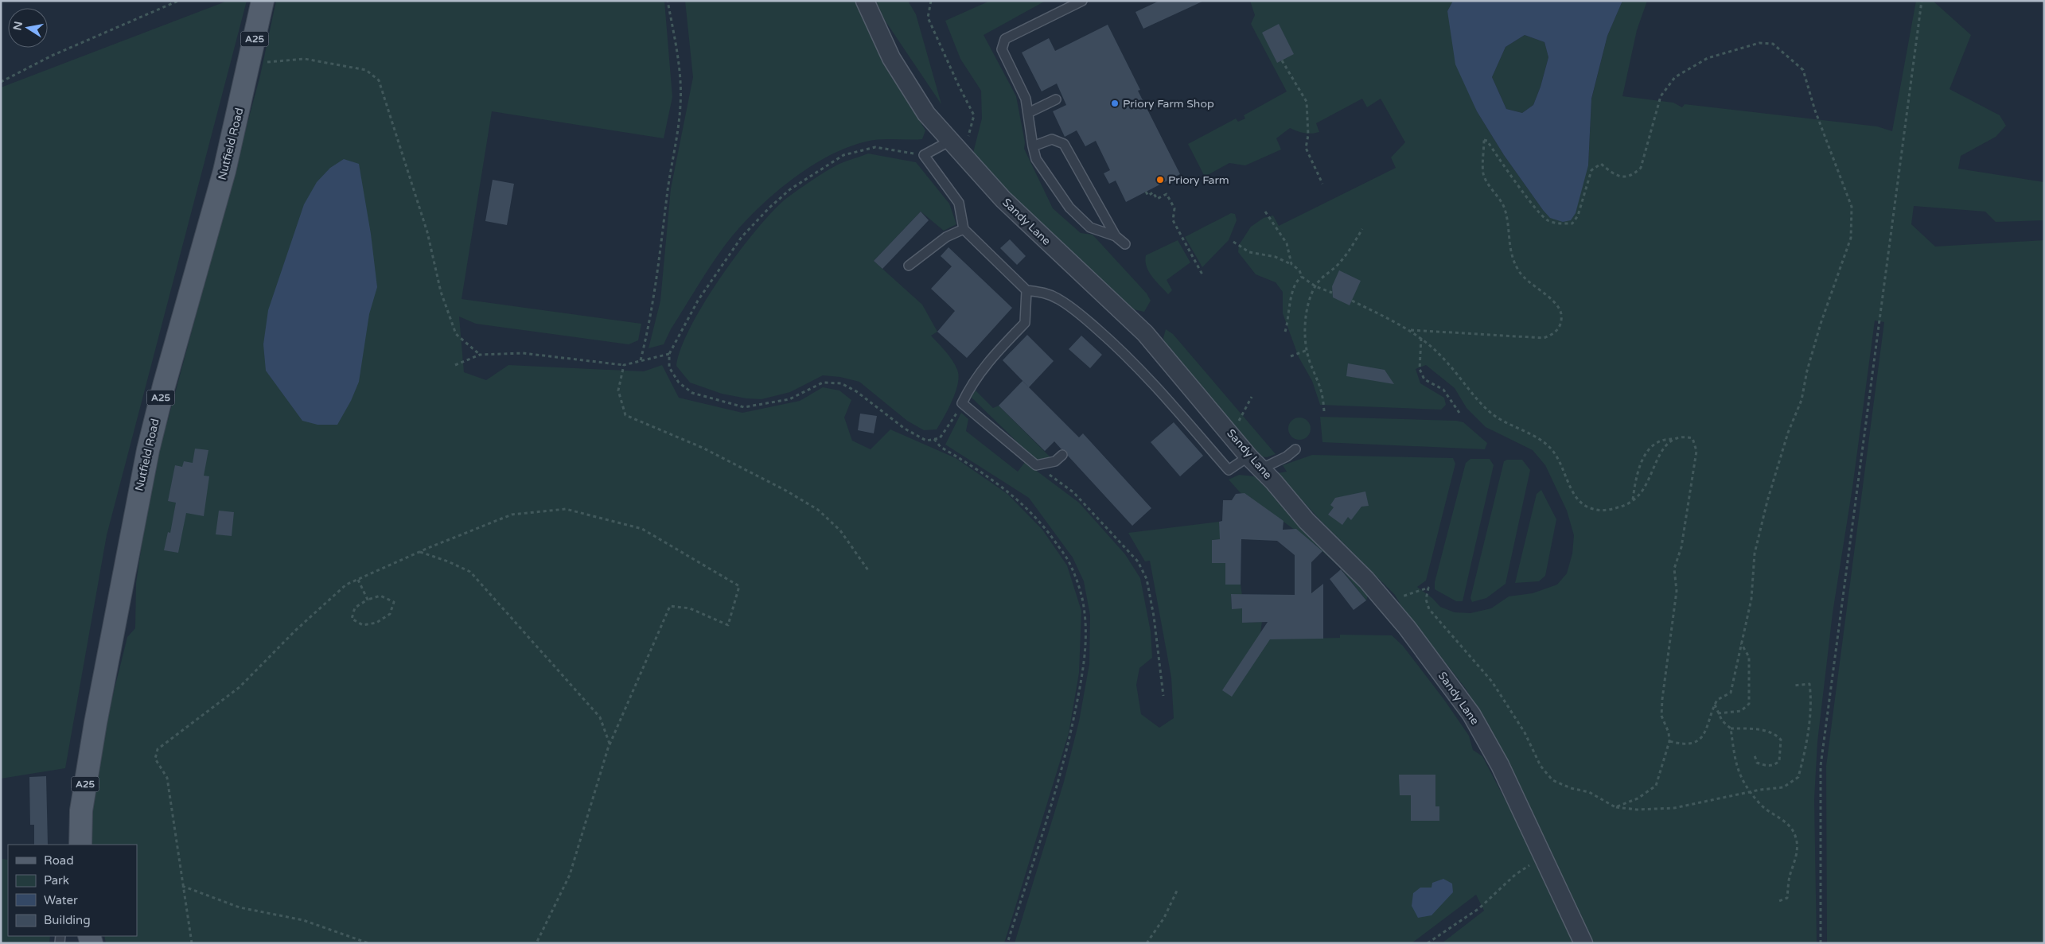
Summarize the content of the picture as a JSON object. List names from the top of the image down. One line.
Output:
{"streets":{"main road":["A25","Nutfield Road"],"street":["Sandy Lane"]},"places":["Priory Farm Shop","Priory Farm"],"legend":["Road","Park","Water","Building"],"north":"left"}
